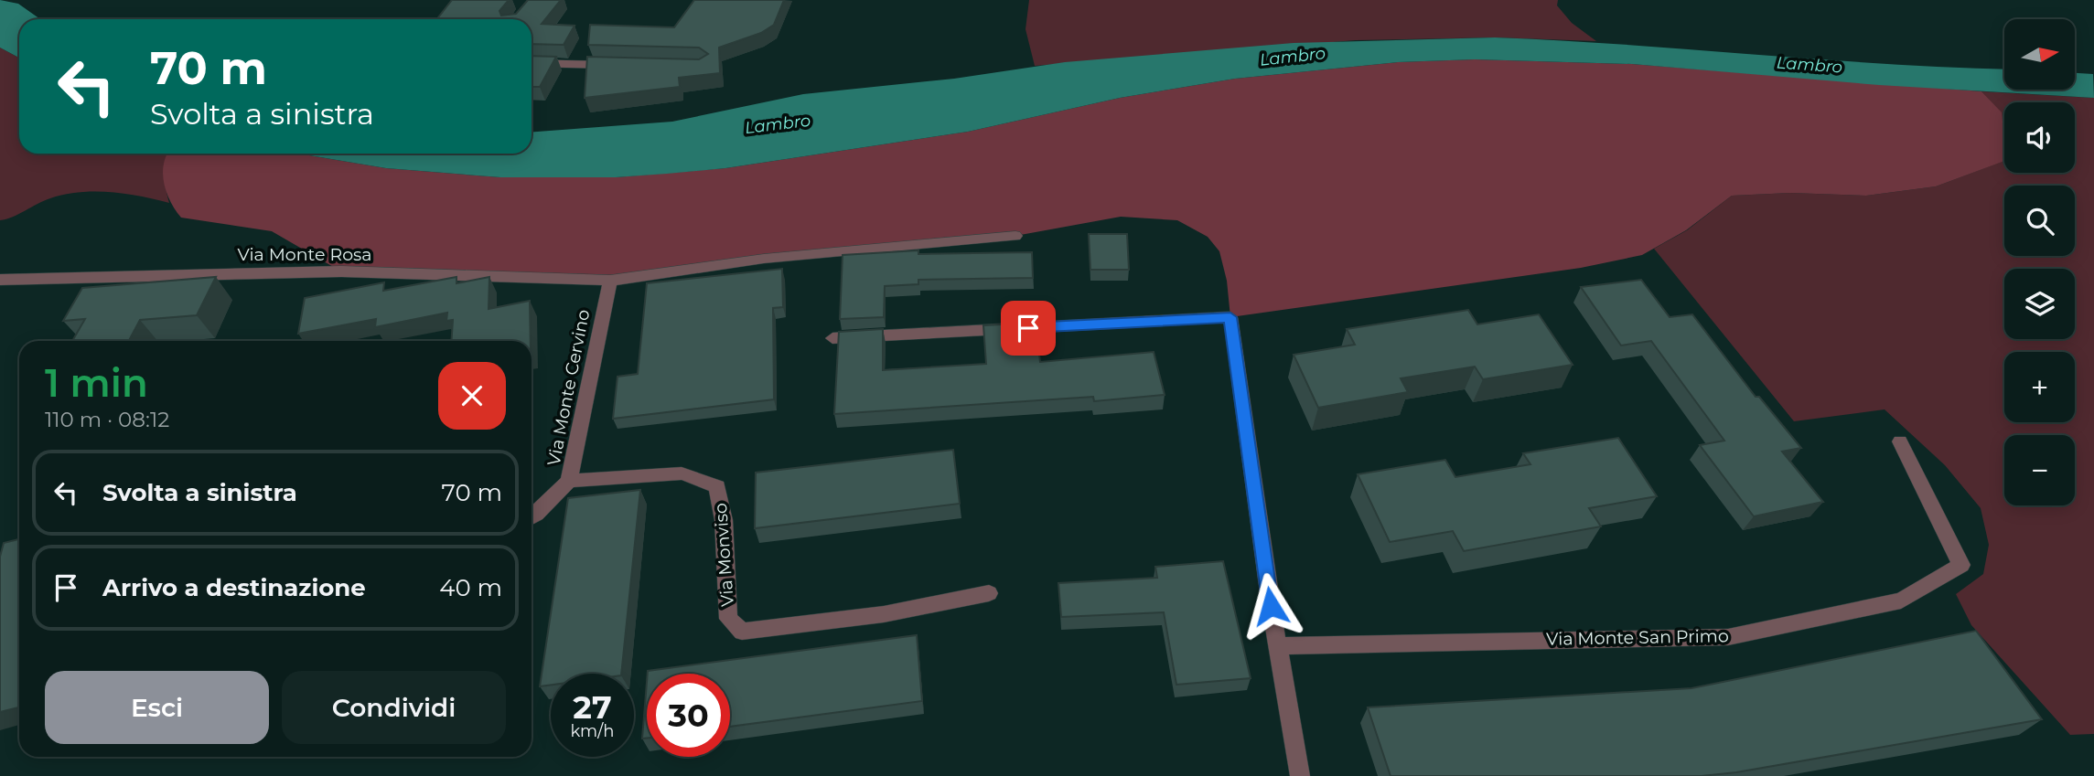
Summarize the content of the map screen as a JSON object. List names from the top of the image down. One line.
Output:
{"streets":{"street":["Via Monte Rosa","Via Monte Cervino","Via Monviso","Via Monte San Primo"]},"crossings":[["Via Monte Rosa","Via Monte Cervino"],["Via Monte Cervino","Via Monviso"]],"water":["Lambro"],"north":"right","page":{"map_buttons":["+","−"],"turn":["70 m","Svolta a sinistra"],"heading":["1 min","110 m · 08:12"],"list":[{"name":"Svolta a sinistra","value":"70 m"},{"name":"Arrivo a destinazione","value":"40 m"}],"buttons":["Esci","Condividi"],"speed":"27 km/h","limit":"30"}}
